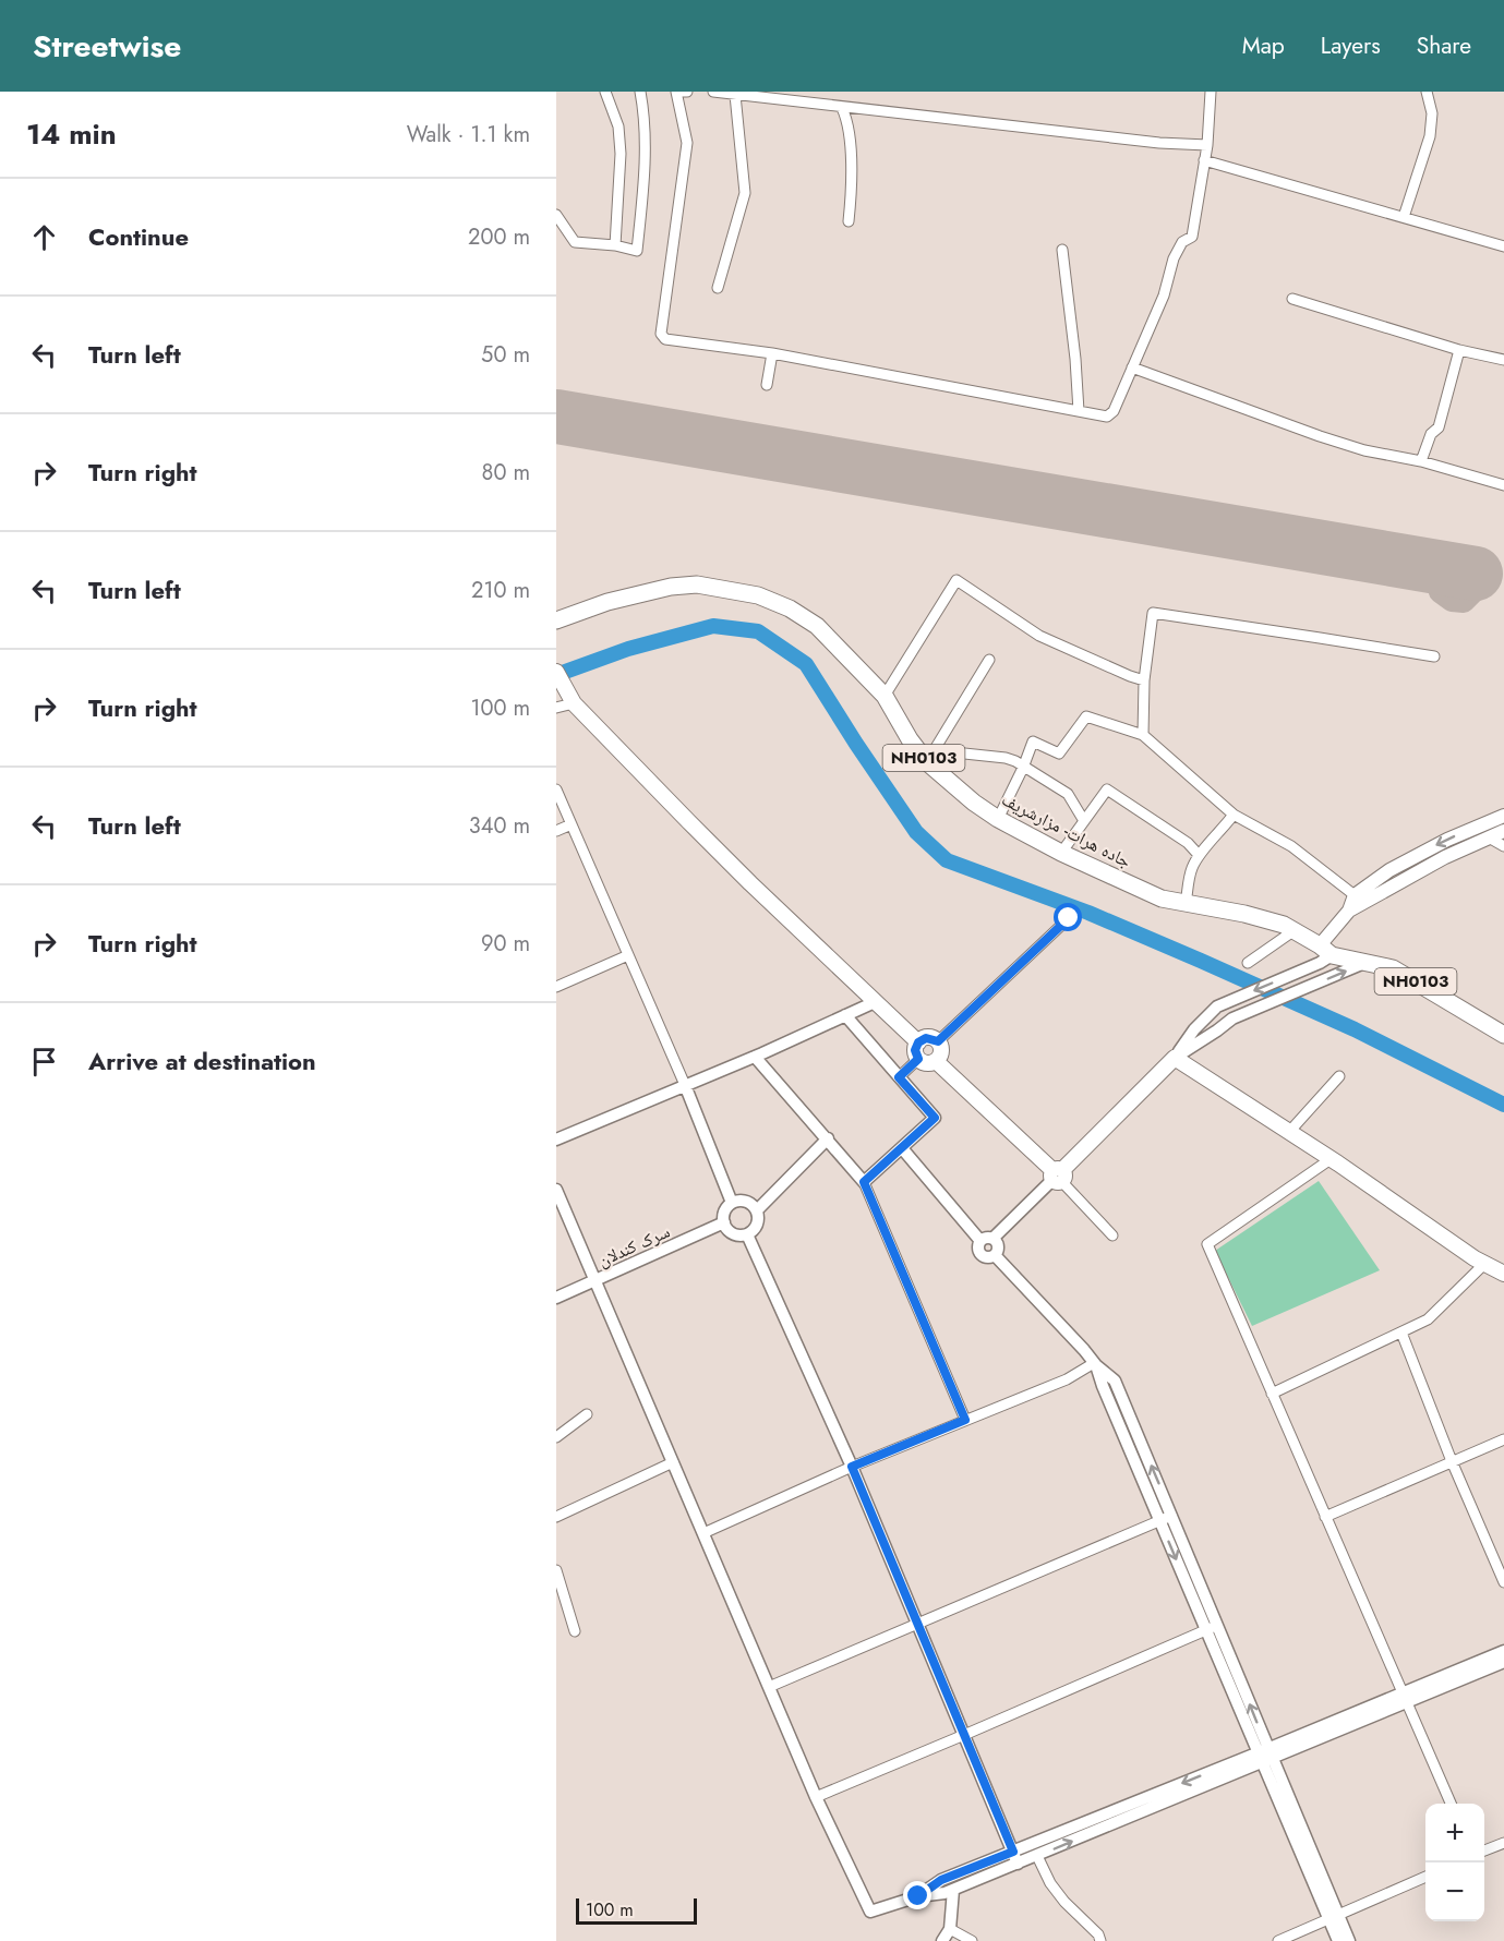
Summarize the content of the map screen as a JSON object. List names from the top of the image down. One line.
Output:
{"streets":{"highway":["NH0103","جاده هرات- مزارشریف"],"street":["سرک کندلان"]},"scale_bar":"100 m","page":{"header":"Streetwise","nav":["Map","Layers","Share"],"heading":["14 min","Walk · 1.1 km"],"list":[["Continue","200 m"],["Turn left","50 m"],["Turn right","80 m"],["Turn left","210 m"],["Turn right","100 m"],["Turn left","340 m"],["Turn right","90 m"],"Arrive at destination"],"map_buttons":["+","−"],"scale":"100 m"}}
